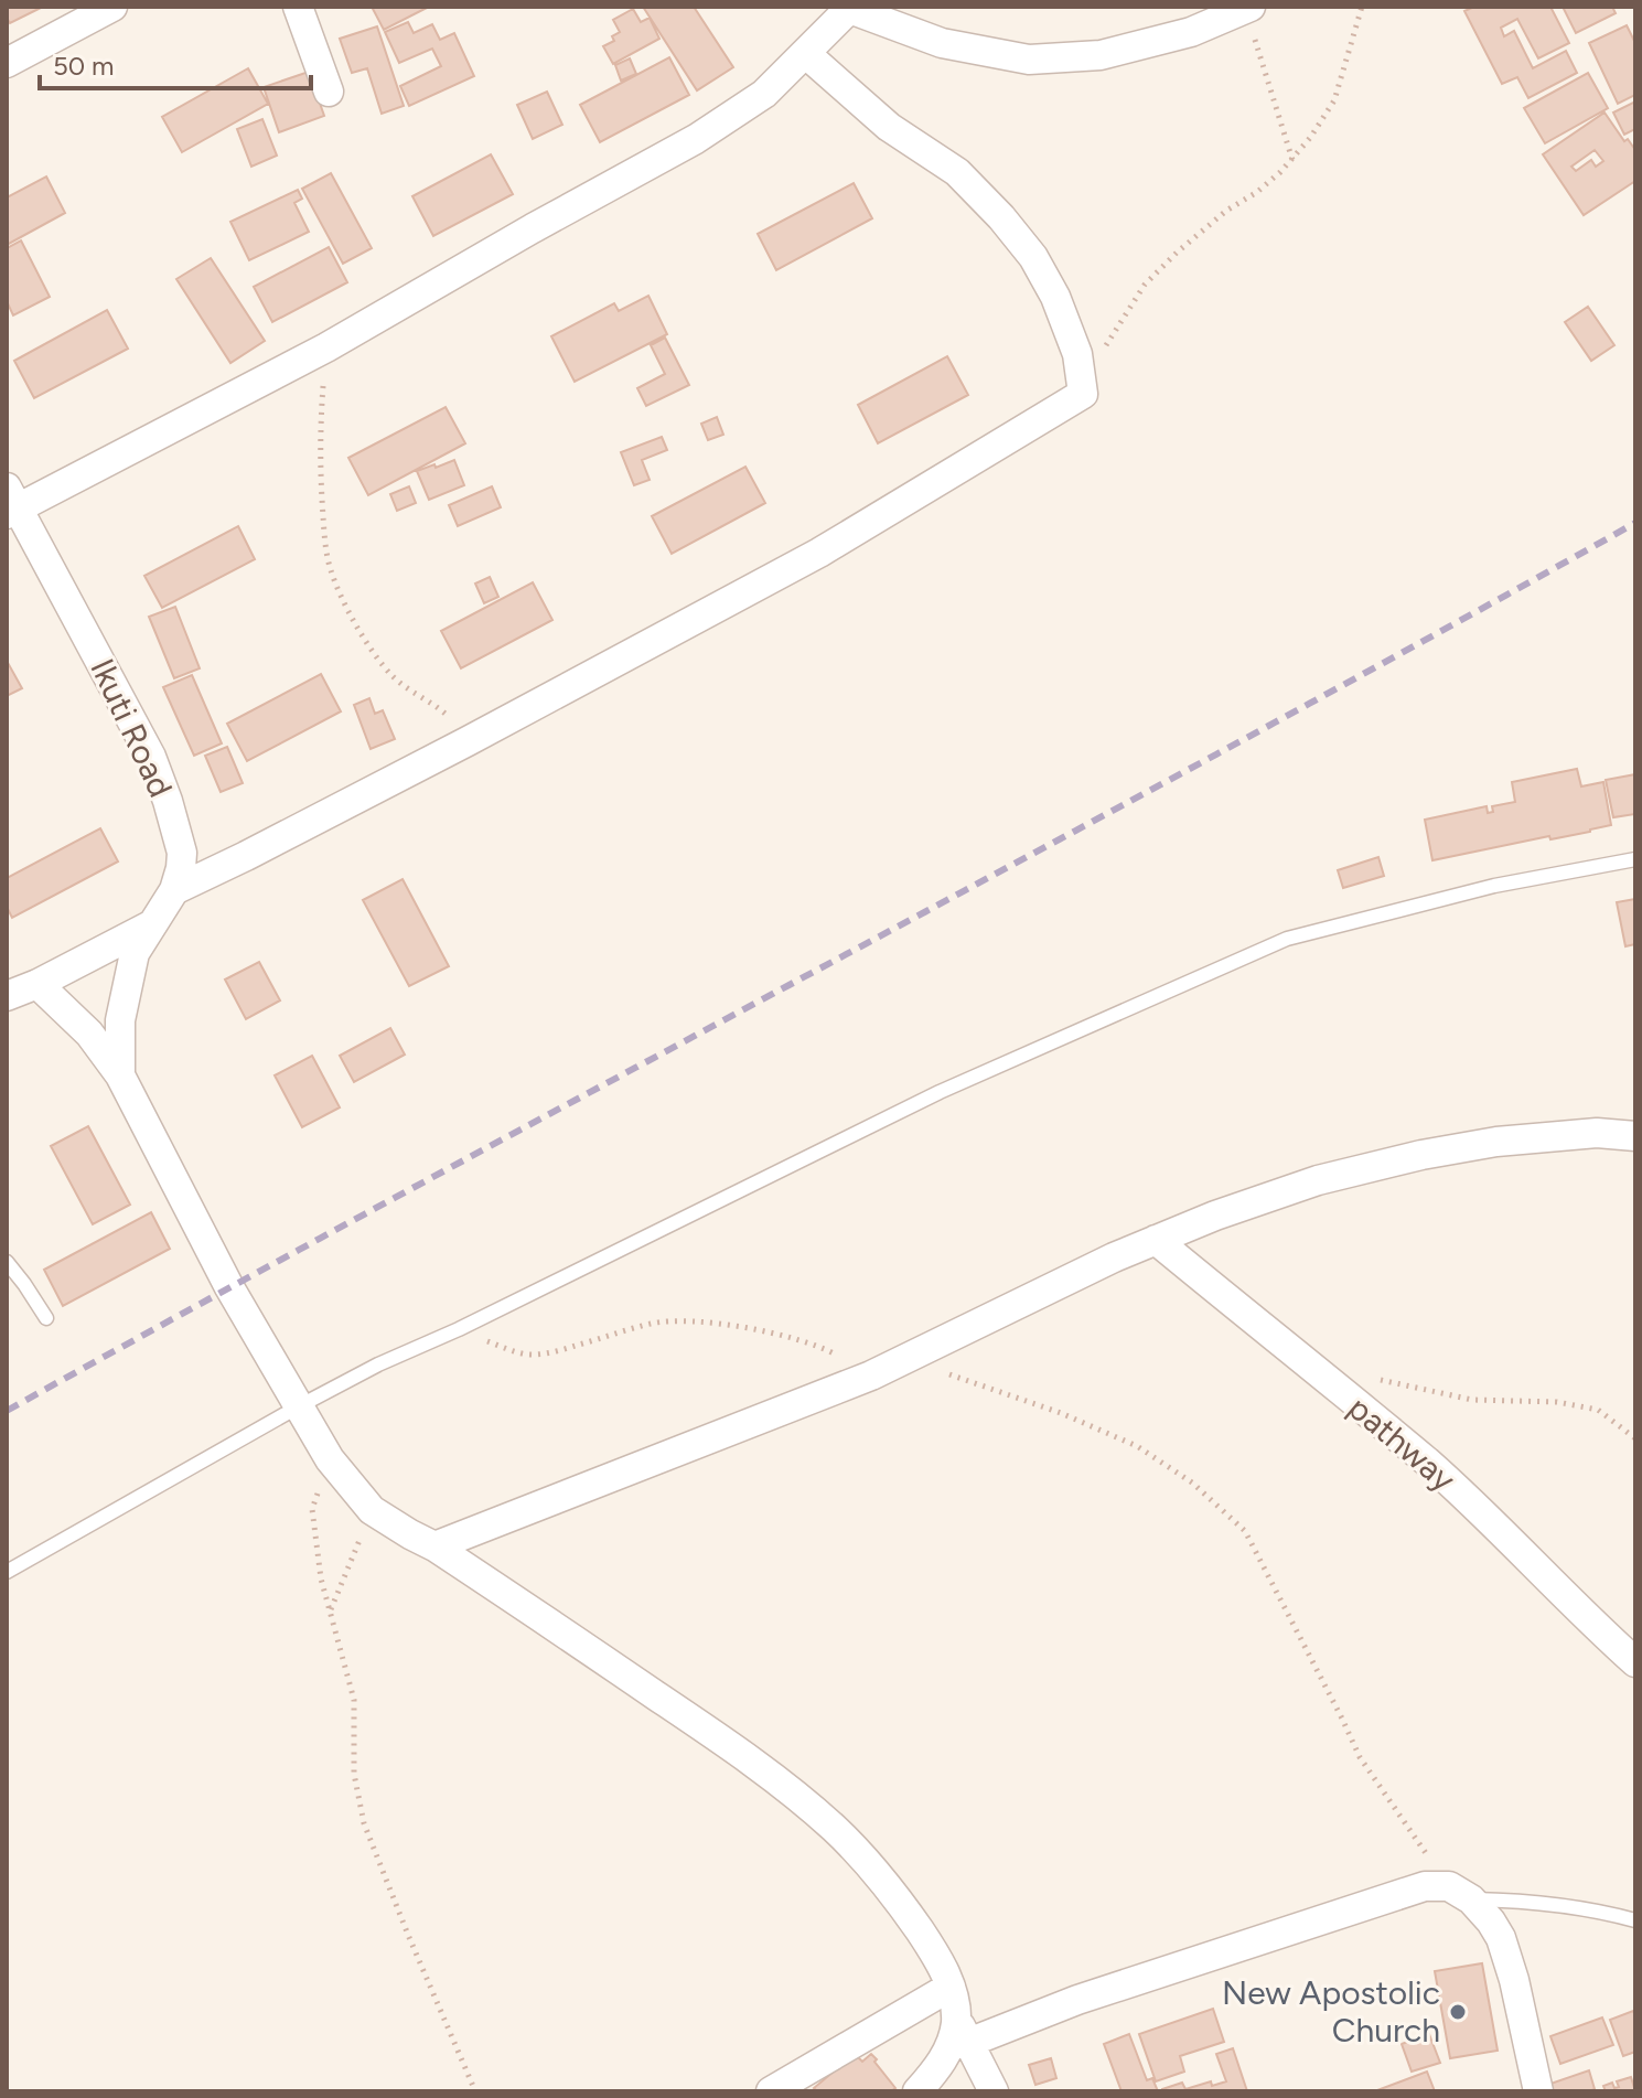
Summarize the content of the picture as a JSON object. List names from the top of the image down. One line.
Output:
{"streets":{"street":["Ikuti Road","pathway"]},"places":["New Apostolic Church"],"scale_bar":"50 m"}
